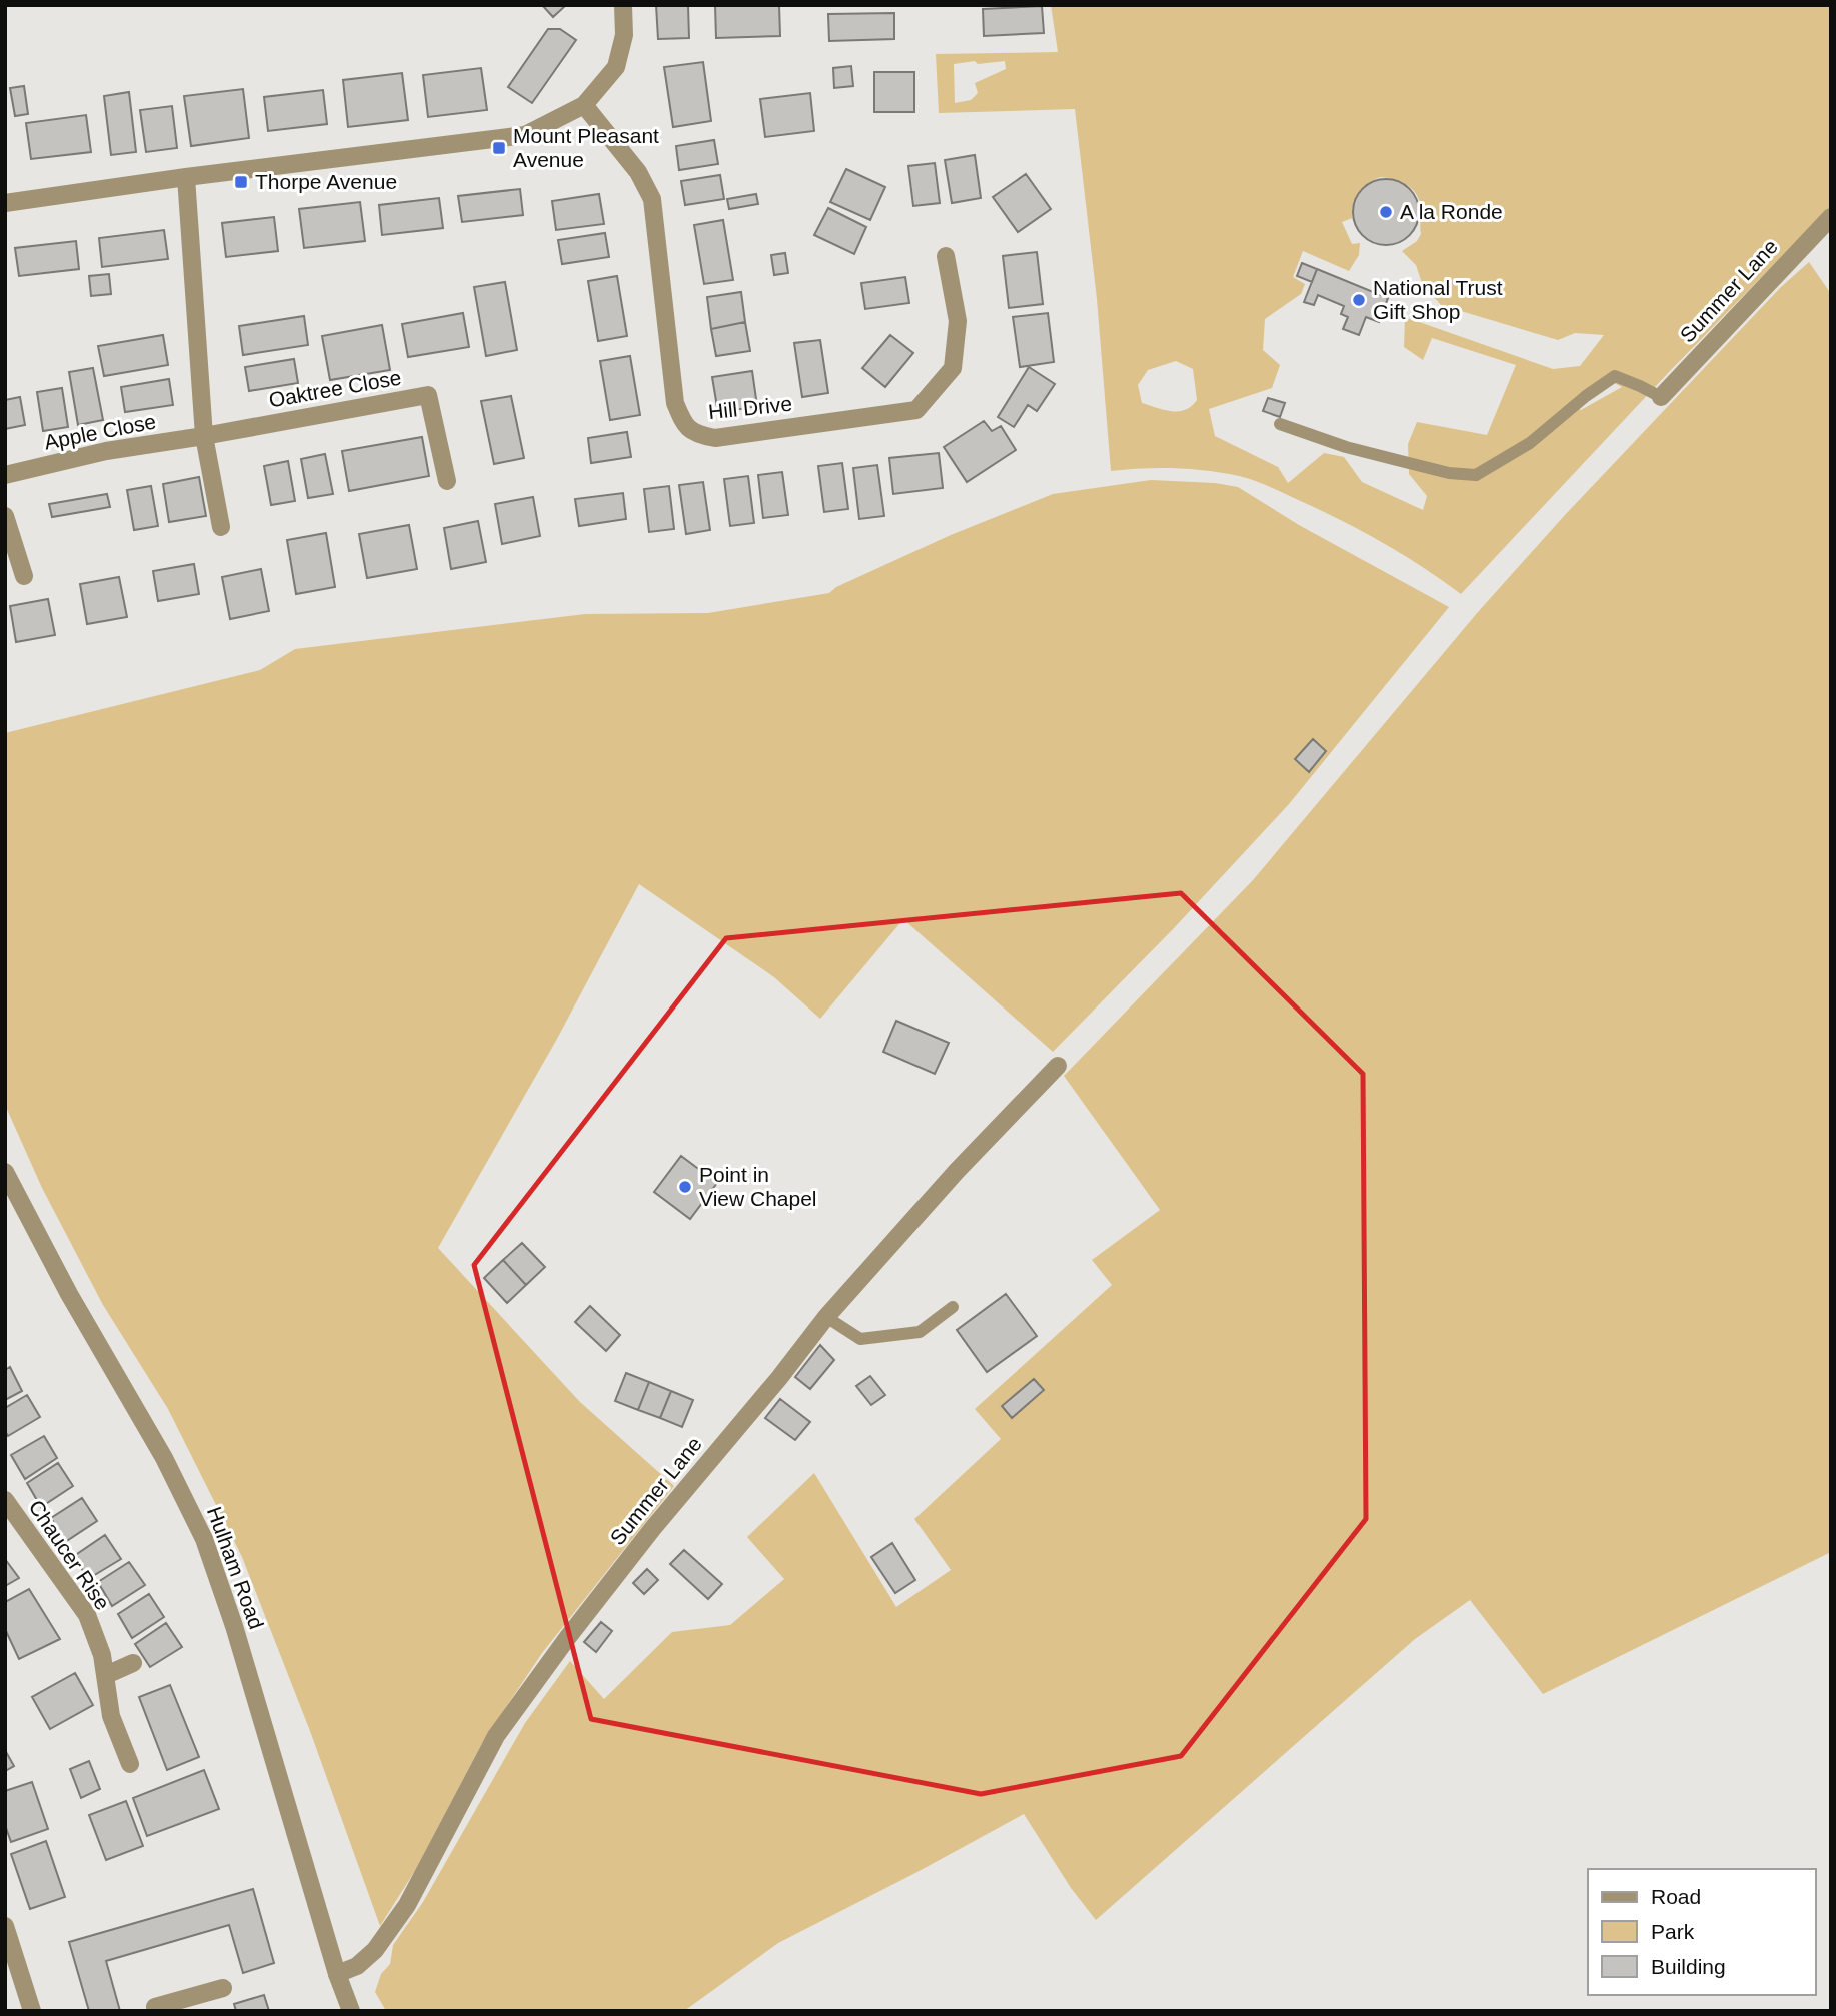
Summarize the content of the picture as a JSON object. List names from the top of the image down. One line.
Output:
{"streets":{"street":["Summer Lane","Oaktree Close","Hill Drive","Apple Close","Chaucer Rise","Hulham Road"]},"crossings":[["Summer Lane","Hulham Road"],["Oaktree Close","Apple Close"]],"places":{"transit":["Mount Pleasant Avenue","Thorpe Avenue"],"other":["A la Ronde","National Trust Gift Shop","Point in View Chapel"]},"legend":["Road","Park","Building"]}
